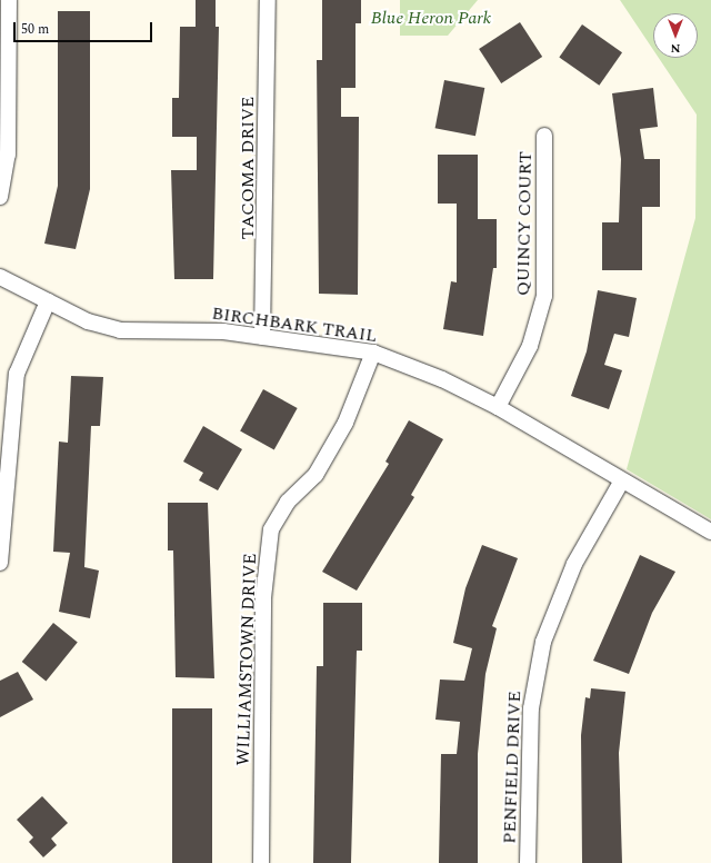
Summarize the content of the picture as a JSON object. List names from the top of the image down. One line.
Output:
{"streets":{"street":["TACOMA DRIVE","QUINCY COURT","BIRCHBARK TRAIL","WILLIAMSTOWN DRIVE","PENFIELD DRIVE"]},"crossings":[["TACOMA DRIVE","BIRCHBARK TRAIL"],["QUINCY COURT","BIRCHBARK TRAIL"],["BIRCHBARK TRAIL","WILLIAMSTOWN DRIVE"],["BIRCHBARK TRAIL","PENFIELD DRIVE"]],"parks":["Blue Heron Park"],"scale_bar":"50 m","north":"bottom"}
